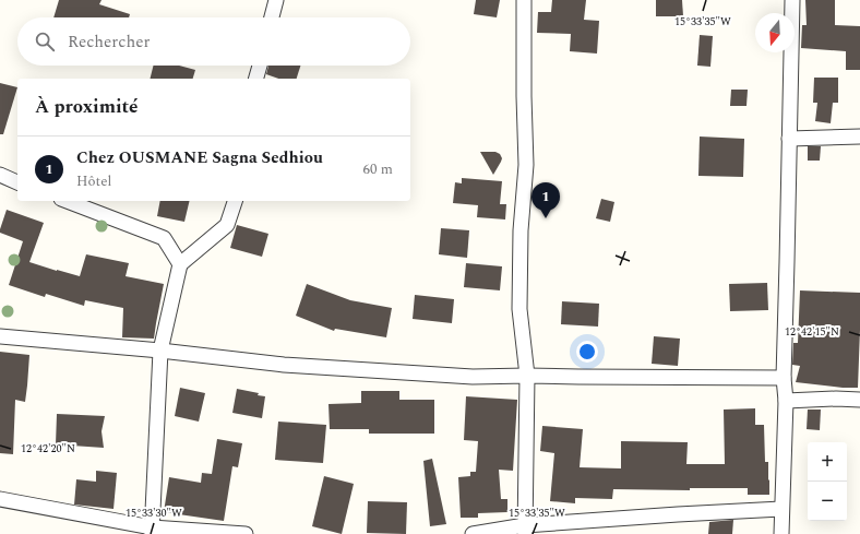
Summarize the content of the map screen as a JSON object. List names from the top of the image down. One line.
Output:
{"north":"bottom","page":{"search":"Rechercher","heading":"À proximité","list":[{"mark":"1","name":"Chez OUSMANE Sagna Sedhiou","note":"Hôtel","value":"60 m"}],"pins":"1","map_buttons":["+","−"]},"coordinates":["15°33'35\"W","12°42'15\"N","12°42'20\"N","15°33'30\"W"]}
